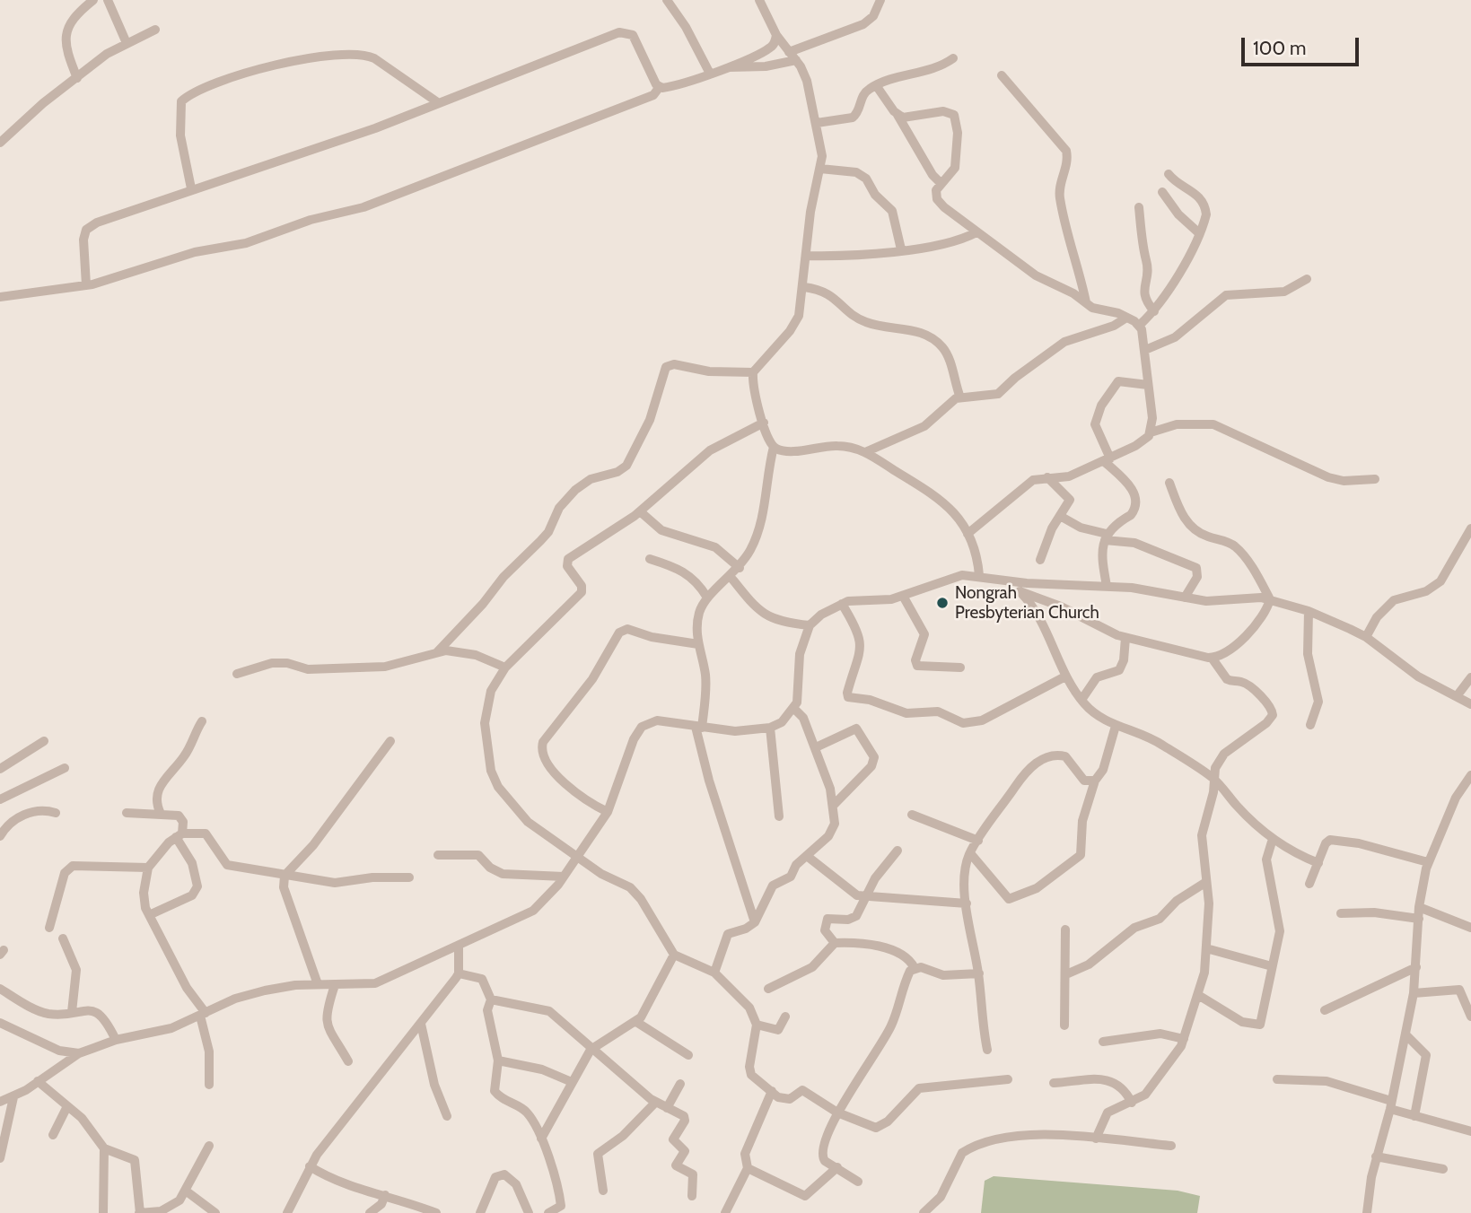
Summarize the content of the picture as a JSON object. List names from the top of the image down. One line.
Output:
{"places":["Nongrah Presbyterian Church"],"scale_bar":"100 m"}
